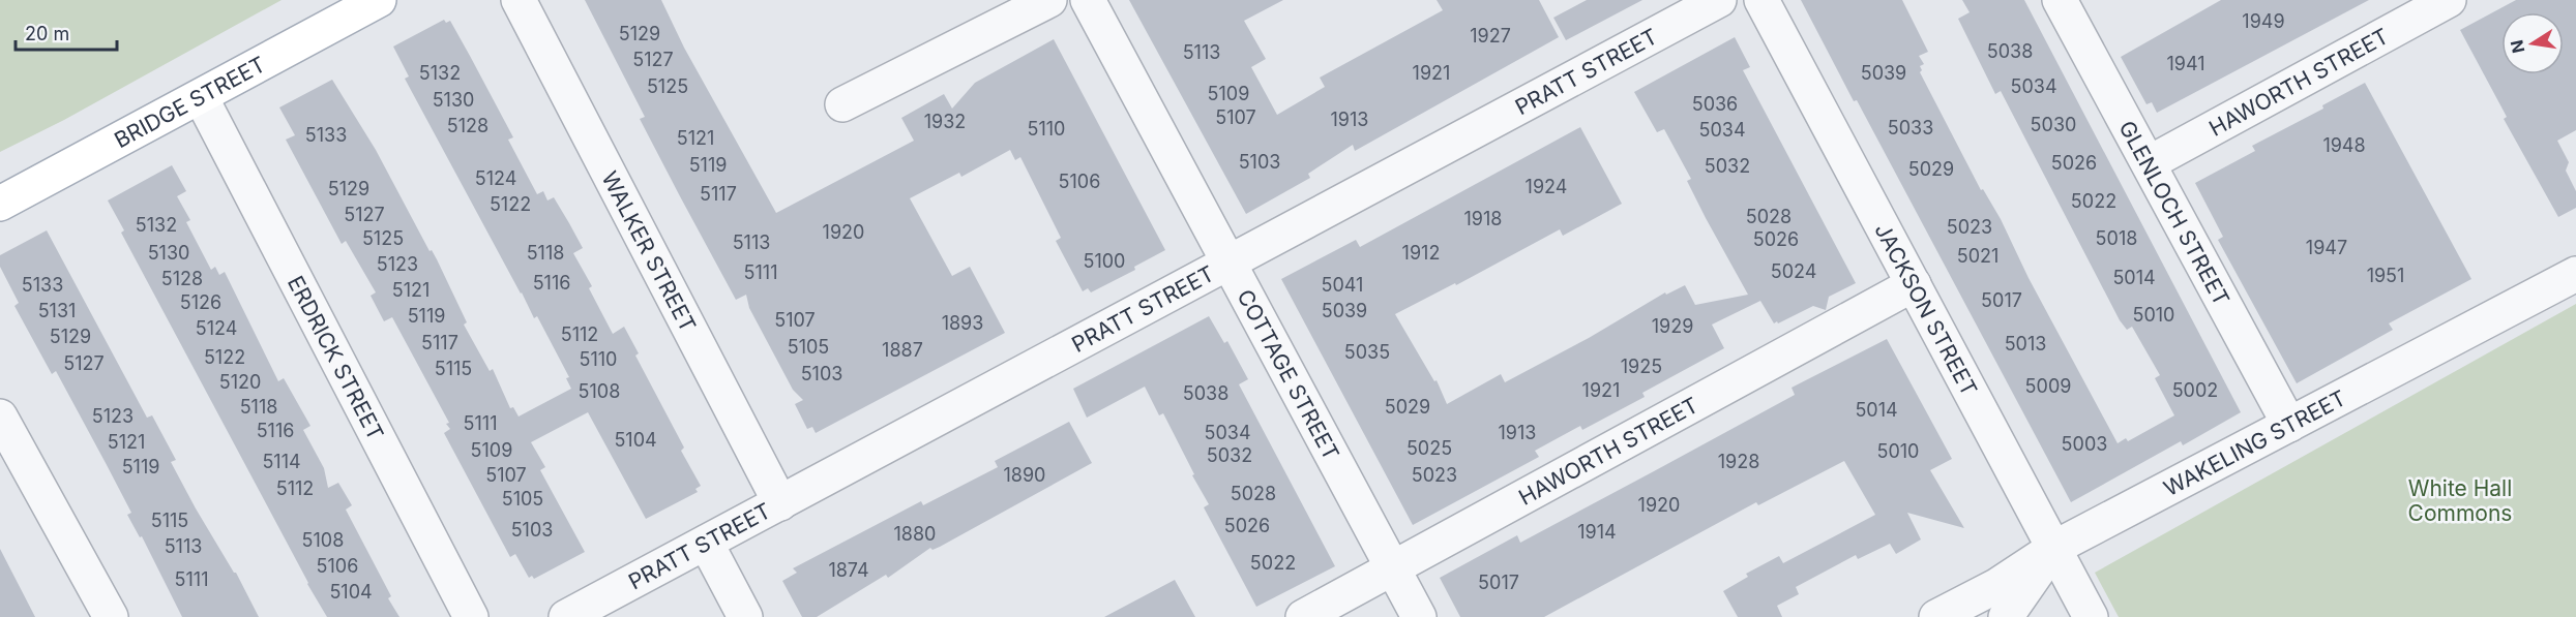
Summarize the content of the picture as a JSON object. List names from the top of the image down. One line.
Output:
{"streets":{"main road":["BRIDGE STREET"],"street":["PRATT STREET","HAWORTH STREET","GLENLOCH STREET","WALKER STREET","JACKSON STREET","ERDRICK STREET","COTTAGE STREET","WAKELING STREET"]},"crossings":[["PRATT STREET","WALKER STREET"],["PRATT STREET","COTTAGE STREET"],["HAWORTH STREET","GLENLOCH STREET"],["HAWORTH STREET","JACKSON STREET"],["HAWORTH STREET","COTTAGE STREET"],["BRIDGE STREET","ERDRICK STREET"],["GLENLOCH STREET","WAKELING STREET"],["JACKSON STREET","WAKELING STREET"]],"parks":["White Hall Commons"],"house_numbers":["1949","5129","1927","5038","5113","5127","1941","5132","1921","5039","5125","5034","5109","5130","5036","5107","1913","1932","5030","5128","5033","5110","5034","5133","5121","1948","5103","5026","5119","5032","5029","5124","5106","1924","5129","5117","5022","5122","5127","5028","1918","5132","5023","1920","5125","5018","5026","5113","1947","5130","5118","1912","5021","5100","5123","5024","5111","1951","5014","5128","5116","5133","5041","5121","5017","5126","5131","5039","5010","5119","5107","1893","1929","5124","5112","5129","5117","5013","5105","1887","5035","5122","5110","5127","1925","5115","5103","5120","5009","1921","5002","5108","5038","5118","5029","5014","5123","5111","5116","5034","1913","5104","5121","5003","5025","5109","5010","5032","5114","1928","5119","5107","1890","5023","5112","5028","5105","1920","5115","5026","5103","1914","1880","5108","5113","5022","5106","1874","5111","5017","5104"],"scale_bar":"20 m","north":"left"}
